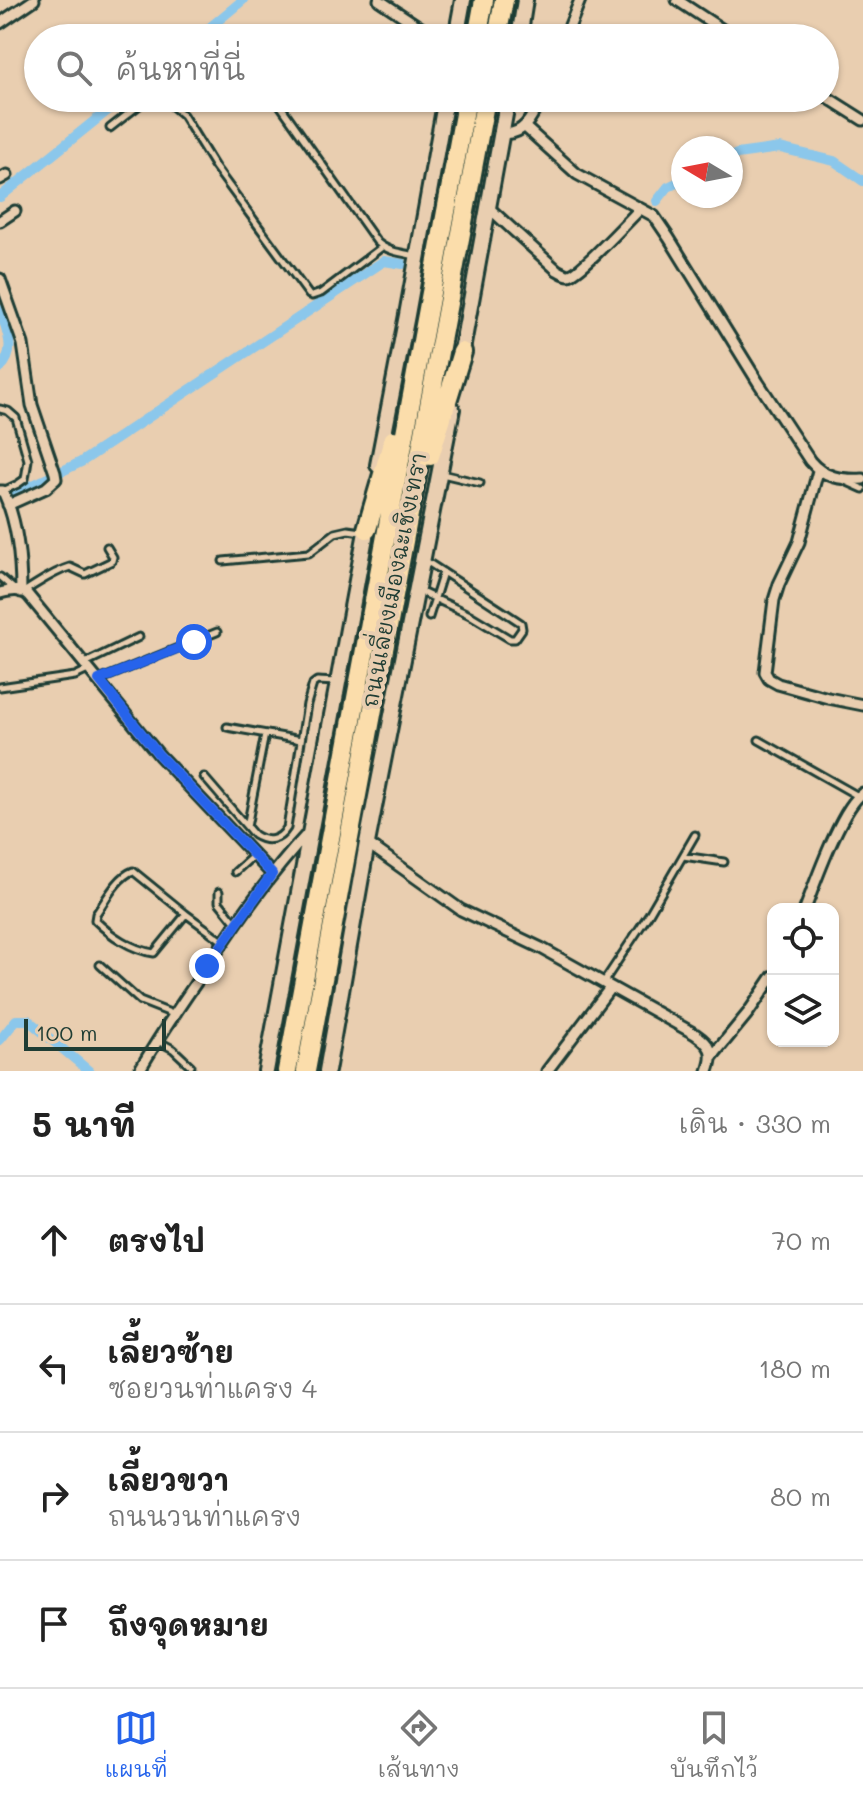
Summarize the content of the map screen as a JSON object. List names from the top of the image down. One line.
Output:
{"streets":{"highway":["ถนนเลี่ยงเมืองฉะเชิงเทรา"]},"scale_bar":"100 m","north":"left","page":{"search":"ค้นหาที่นี่","scale":"100 m","heading":["5 นาที","เดิน · 330 m"],"list":[["ตรงไป","70 m"],["เลี้ยวซ้าย","ซอยวนท่าแครง 4","180 m"],["เลี้ยวขวา","ถนนวนท่าแครง","80 m"],"ถึงจุดหมาย"],"nav":["แผนที่","เส้นทาง","บันทึกไว้"]}}
